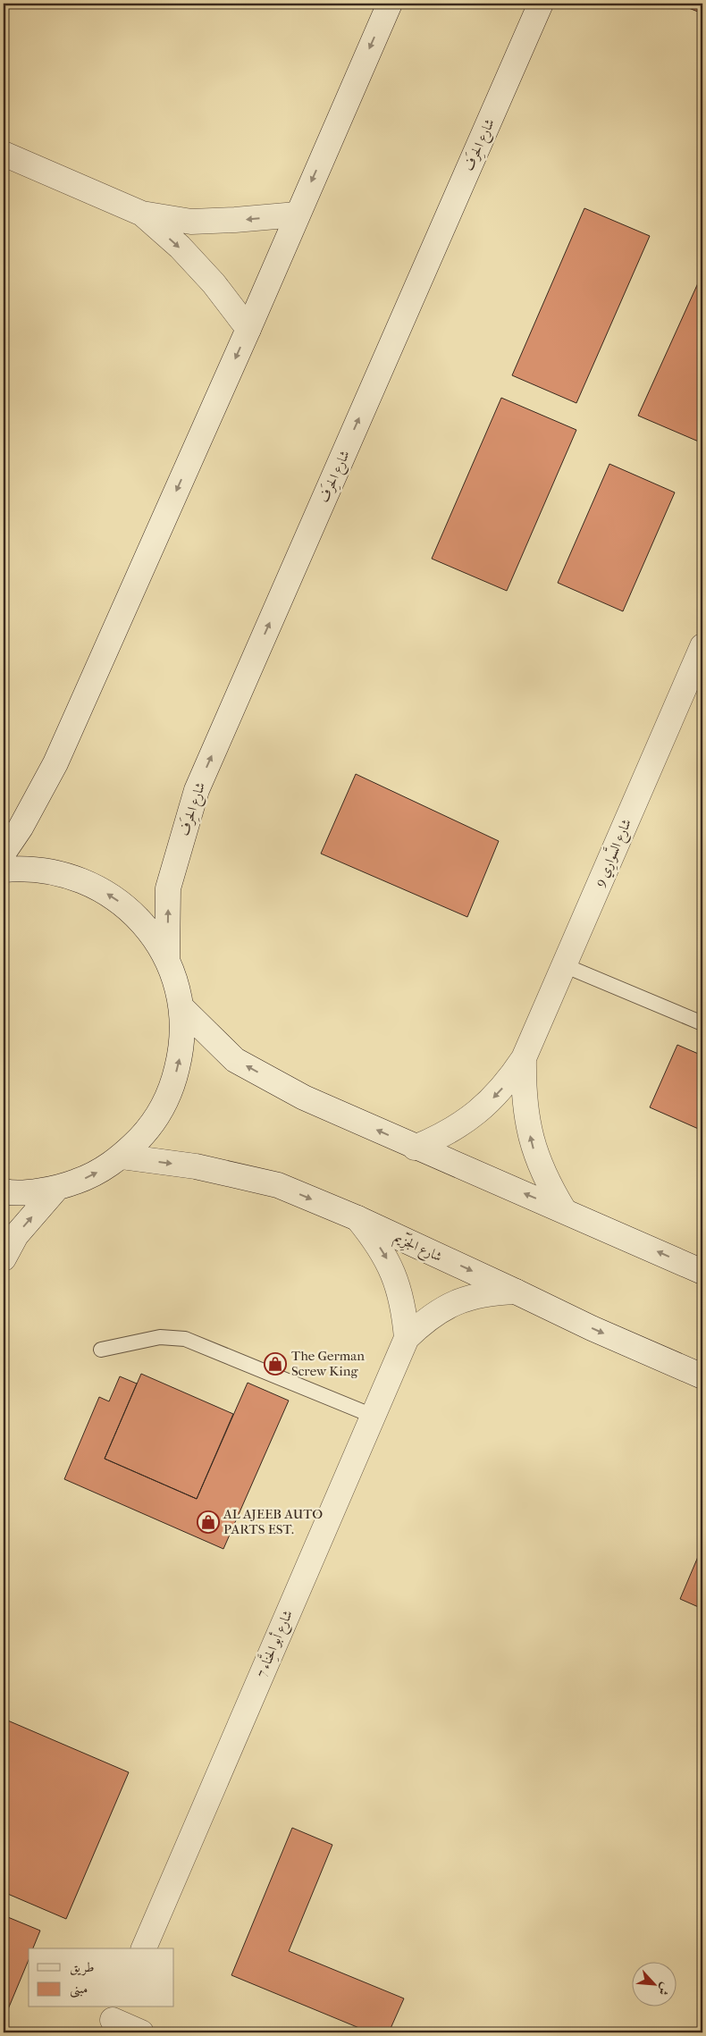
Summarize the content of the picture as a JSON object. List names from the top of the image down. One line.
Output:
{"streets":{"street":["شارع الحِرَف","شارع السَّوارِي 9","شارع الجَزِّيم","شارع أبو الحِنَّاء 7"]},"crossings":[["شارع الجَزِّيم","شارع أبو الحِنَّاء 7"]],"places":{"shop":["The German Screw King","AL AJEEB AUTO PARTS EST."]},"legend":["طريق","مبنى"],"north":"bottom right"}
